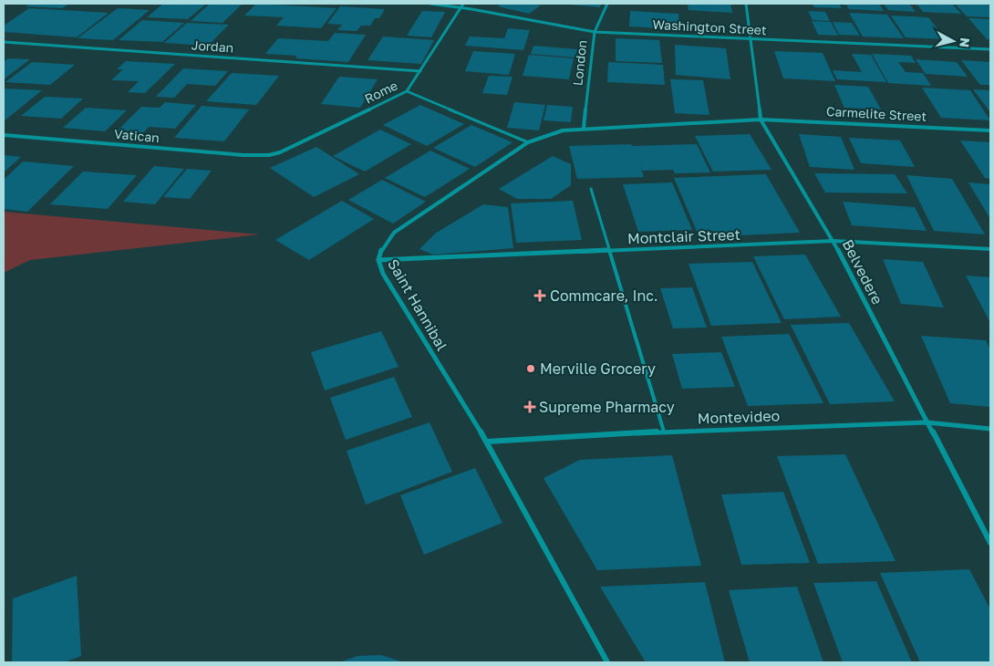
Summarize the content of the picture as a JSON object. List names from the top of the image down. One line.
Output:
{"streets":{"street":["Washington Street","Jordan","London","Rome","Carmelite Street","Vatican","Montclair Street","Belvedere","Saint Hannibal","Montevideo"]},"crossings":[["Washington Street","London"],["Washington Street","Rome"],["Washington Street","Belvedere"],["Jordan","Rome"],["London","Saint Hannibal"],["Rome","Vatican"],["Carmelite Street","Belvedere"],["Carmelite Street","Saint Hannibal"],["Montclair Street","Belvedere"],["Montclair Street","Saint Hannibal"],["Belvedere","Saint Hannibal"],["Belvedere","Montevideo"],["Saint Hannibal","Montevideo"]],"places":{"health":["Commcare, Inc.","Supreme Pharmacy"],"other":["Merville Grocery"]},"north":"right"}
